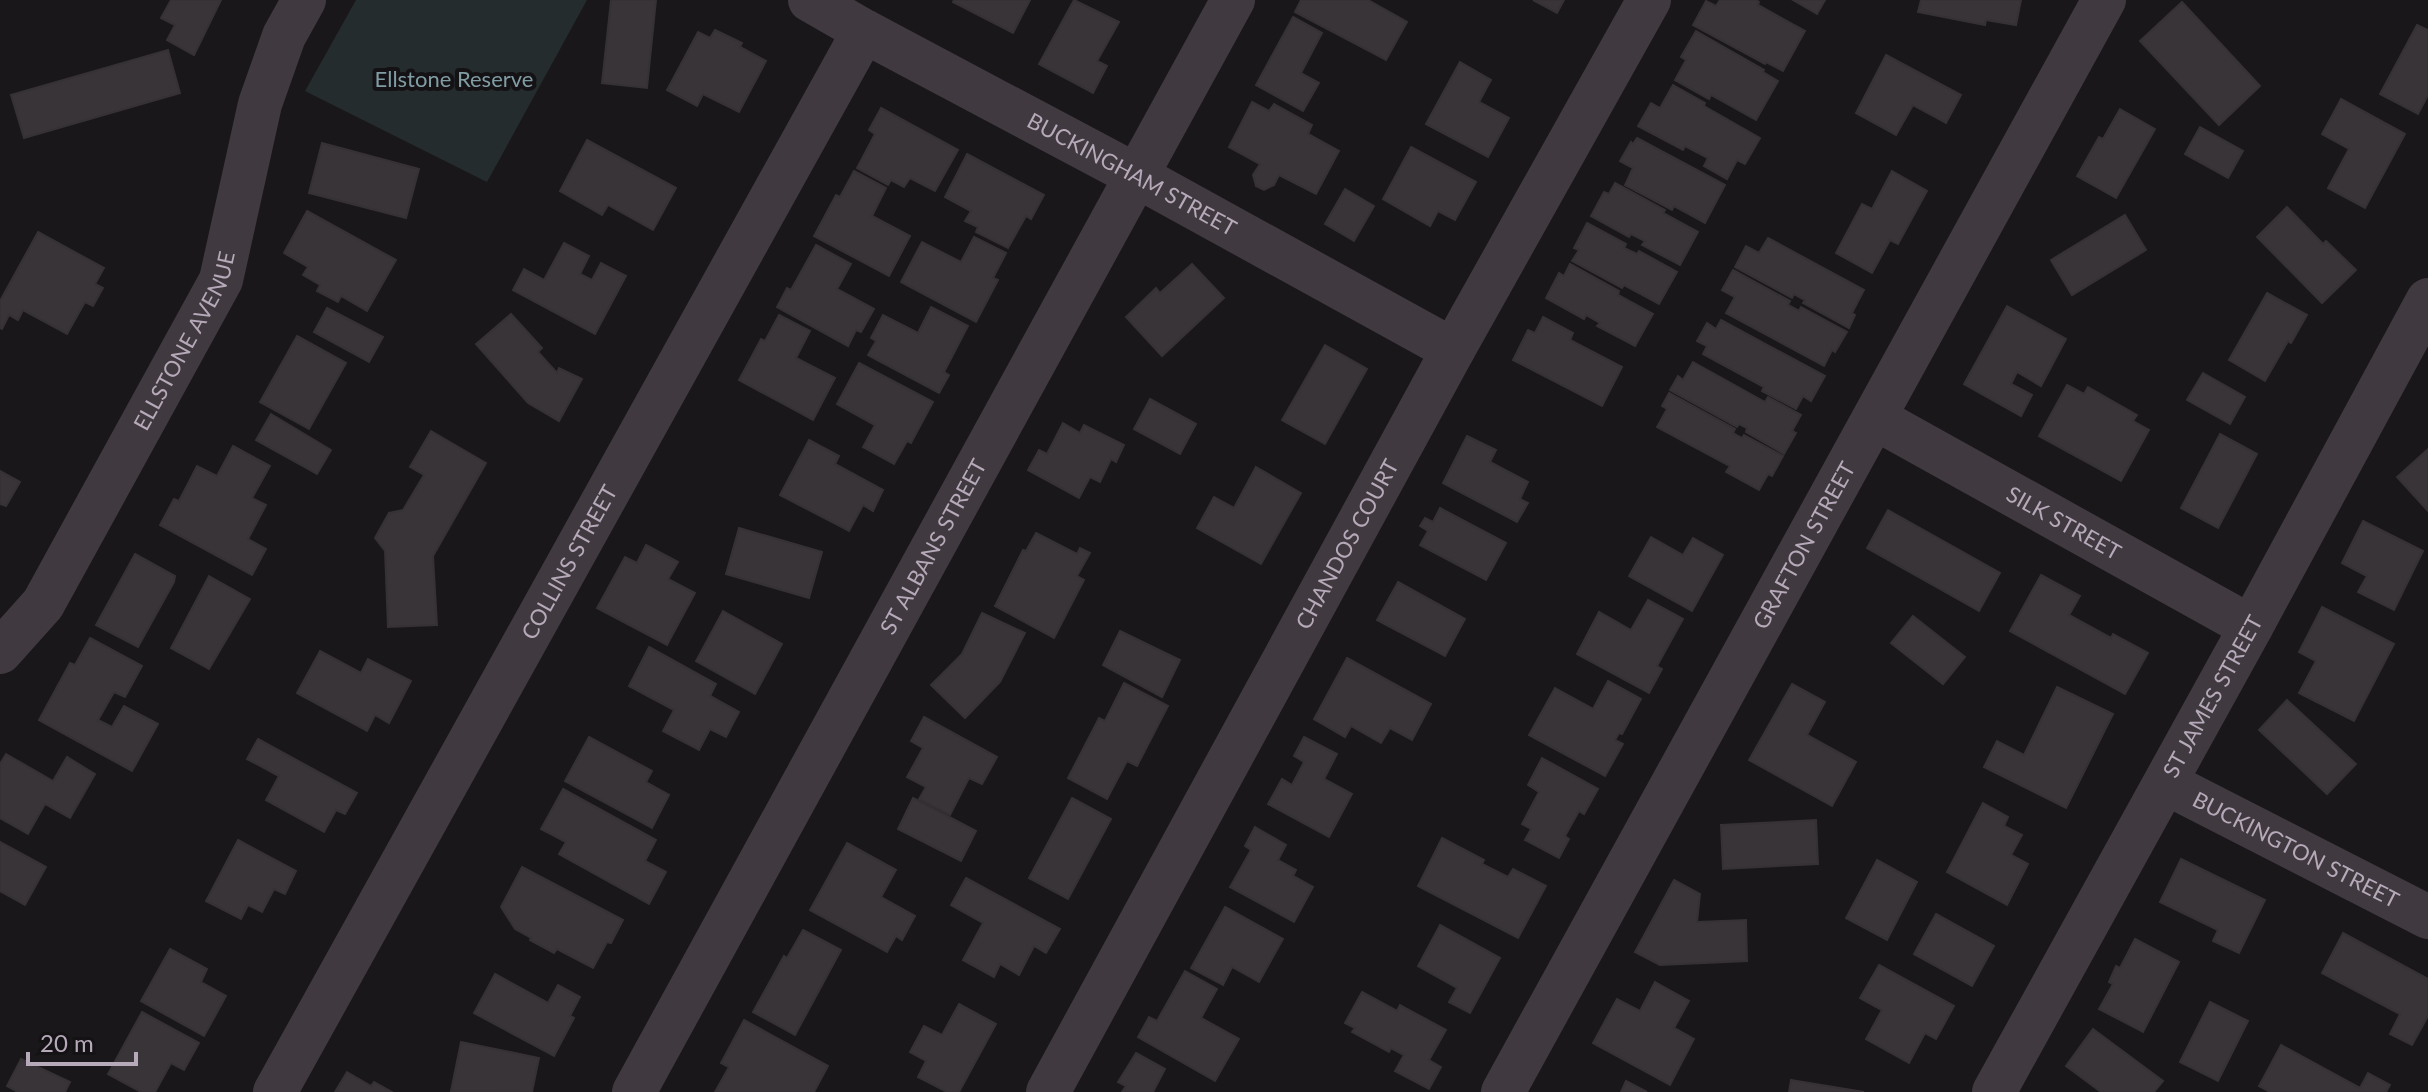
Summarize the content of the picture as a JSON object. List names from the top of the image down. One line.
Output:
{"streets":{"street":["BUCKINGHAM STREET","ELLSTONE AVENUE","SILK STREET","CHANDOS COURT","ST ALBANS STREET","GRAFTON STREET","COLLINS STREET","ST JAMES STREET","BUCKINGTON STREET"]},"crossings":[["BUCKINGHAM STREET","CHANDOS COURT"],["BUCKINGHAM STREET","ST ALBANS STREET"],["BUCKINGHAM STREET","COLLINS STREET"],["SILK STREET","GRAFTON STREET"],["SILK STREET","ST JAMES STREET"],["ST JAMES STREET","BUCKINGTON STREET"]],"parks":["Ellstone Reserve"],"scale_bar":"20 m"}
